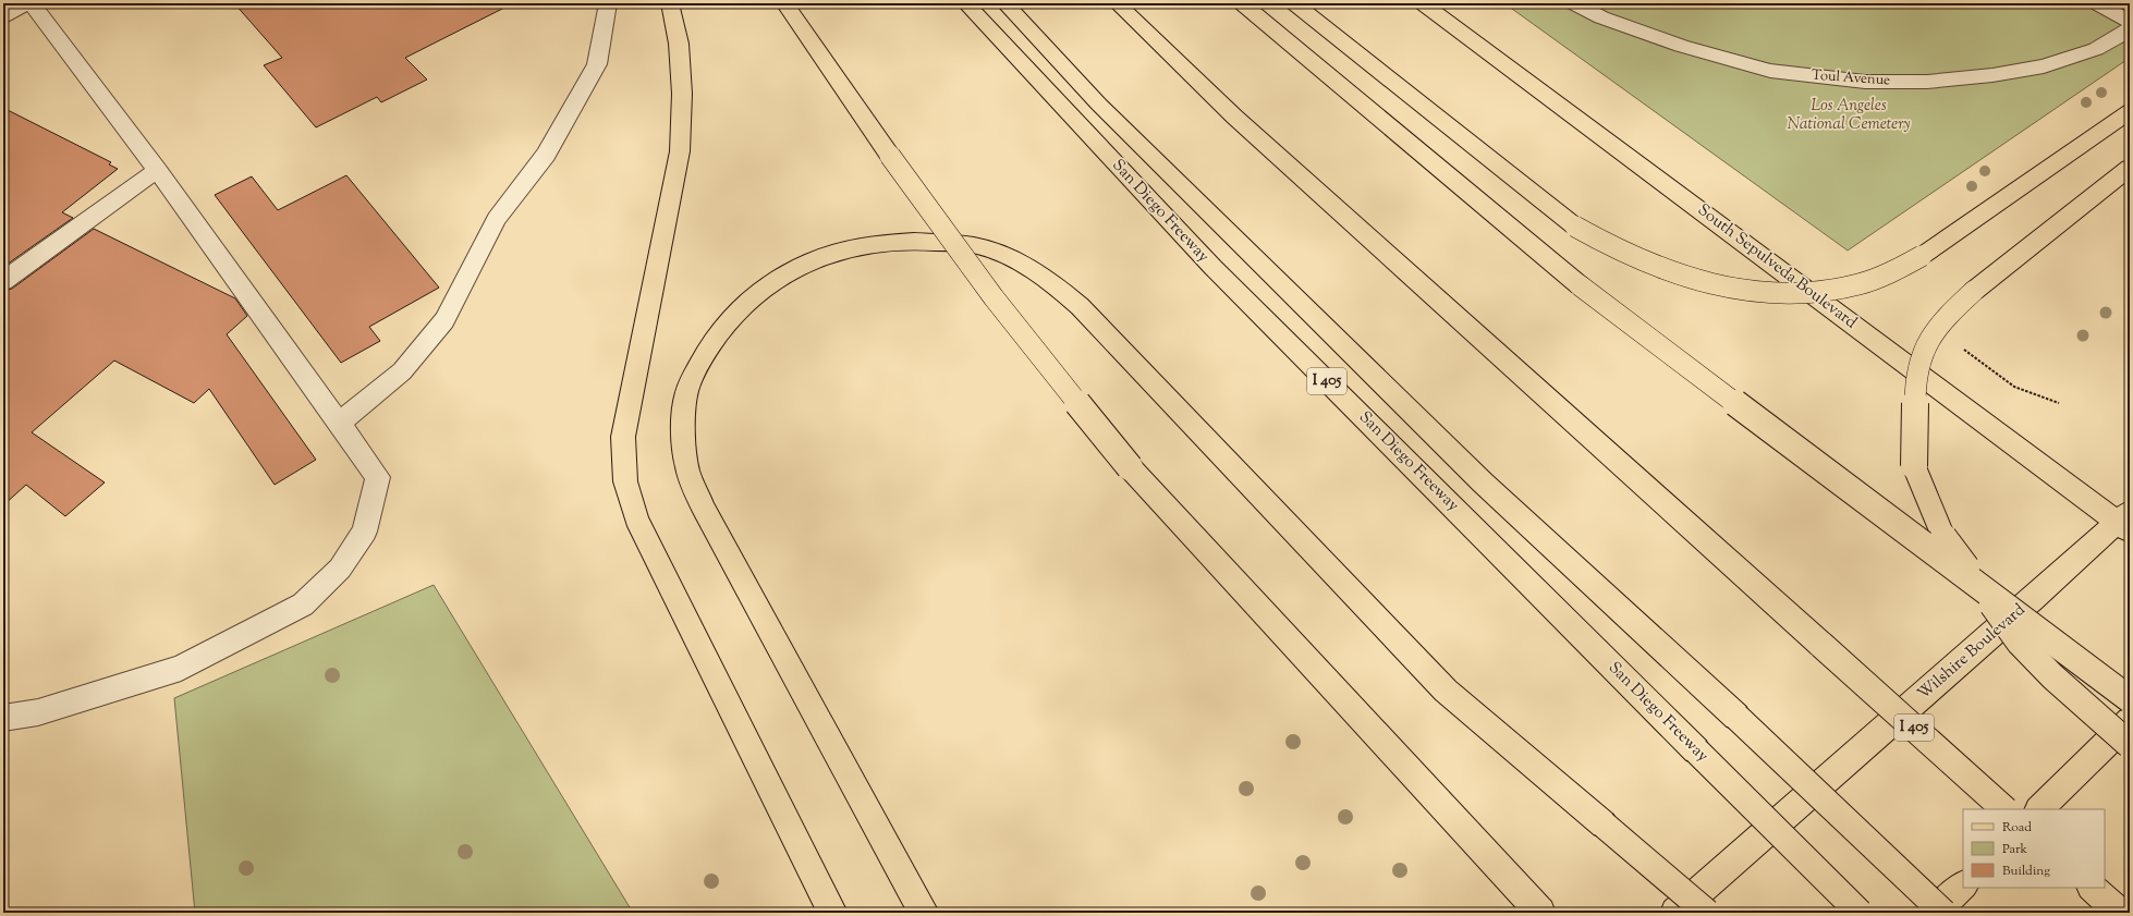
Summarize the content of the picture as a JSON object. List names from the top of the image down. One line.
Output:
{"streets":{"main road":["San Diego Freeway","South Sepulveda Boulevard","I 405","Wilshire Boulevard"],"street":["Toul Avenue"]},"crossings":[["South Sepulveda Boulevard","Wilshire Boulevard"]],"parks":["Los Angeles National Cemetery"],"legend":["Road","Park","Building"]}
